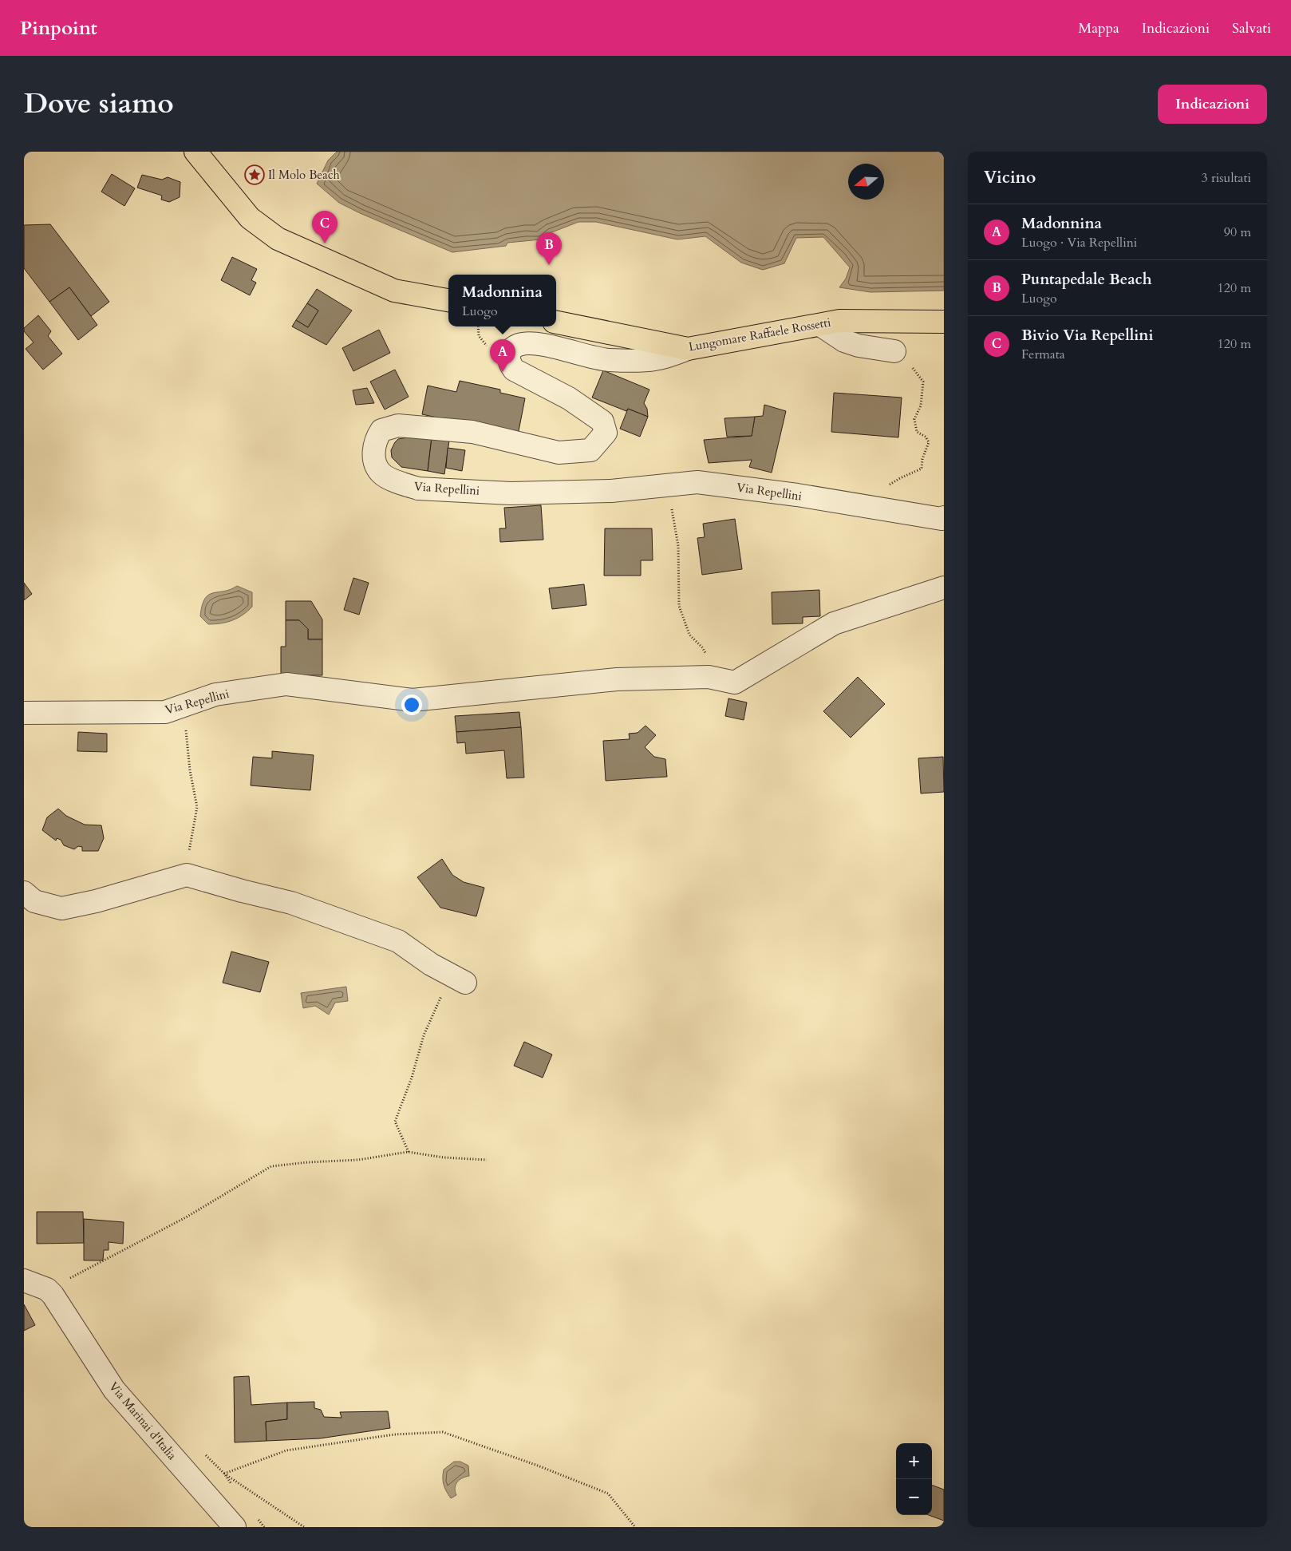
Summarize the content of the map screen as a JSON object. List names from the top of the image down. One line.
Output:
{"streets":{"main road":["Lungomare Raffaele Rossetti"],"street":["Via Repellini","Via Marinai d'Italia"]},"crossings":[["Lungomare Raffaele Rossetti","Via Repellini"]],"places":{"place":["Il Molo Beach"]},"north":"left","page":{"header":"Pinpoint","nav":["Mappa","Indicazioni","Salvati"],"title":"Dove siamo","buttons":"Indicazioni","heading":["Vicino","3 risultati"],"list":[{"mark":"A","name":"Madonnina","note":"Luogo · Via Repellini","value":"90 m"},{"mark":"B","name":"Puntapedale Beach","note":"Luogo","value":"120 m"},{"mark":"C","name":"Bivio Via Repellini","note":"Fermata","value":"120 m"}],"pins":["C","B","A"],"popup":["Madonnina","Luogo"],"map_buttons":["+","−"]}}
